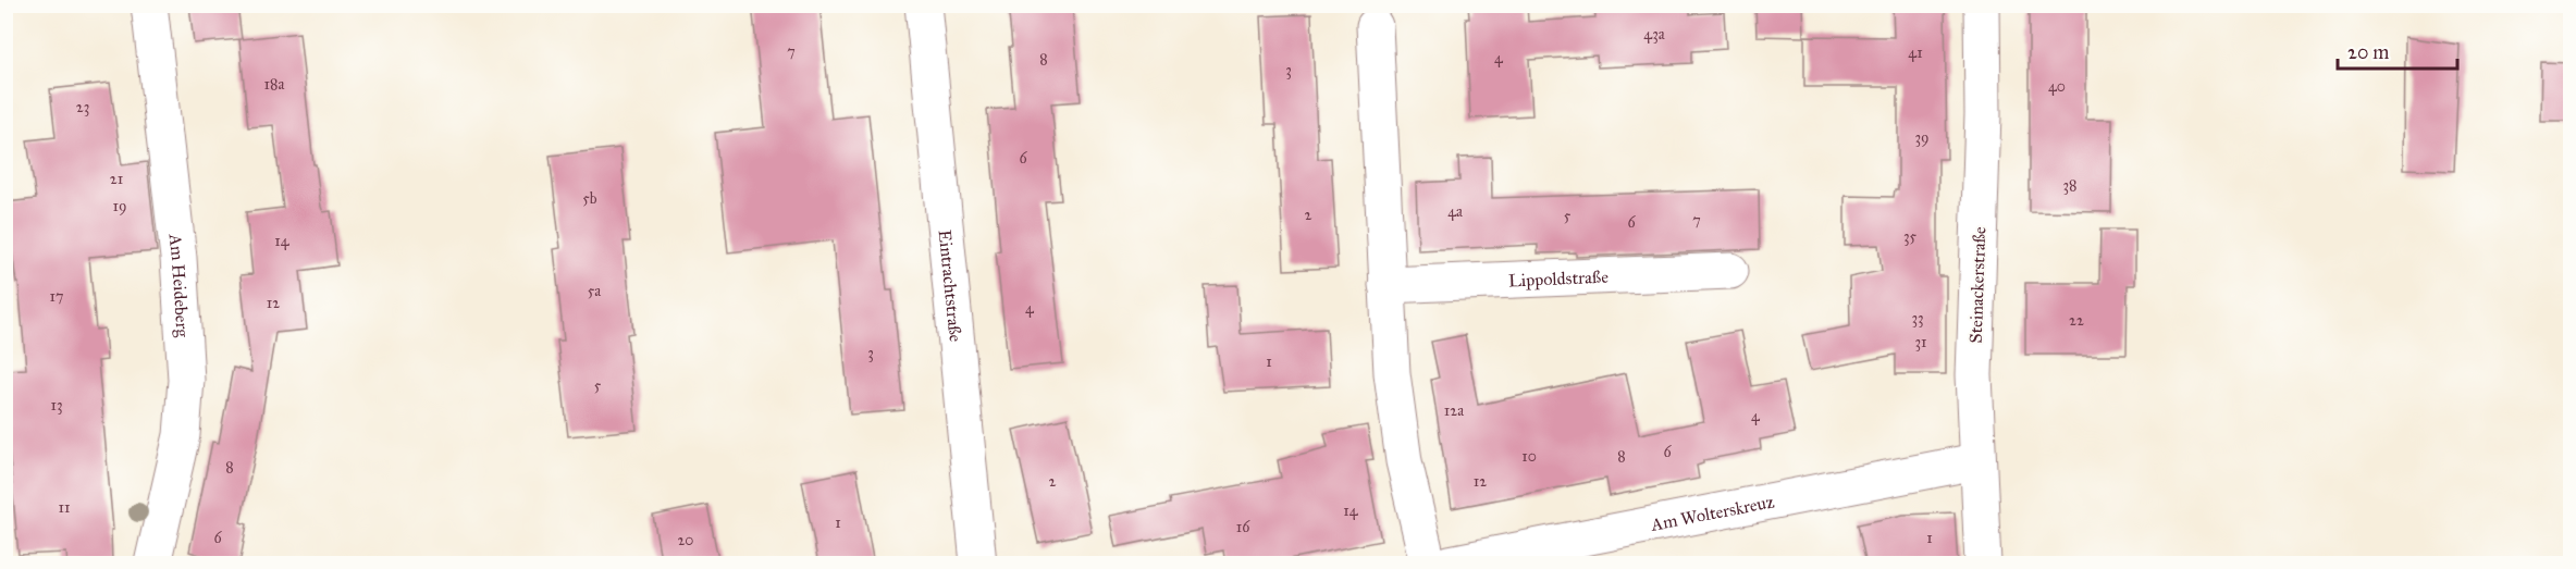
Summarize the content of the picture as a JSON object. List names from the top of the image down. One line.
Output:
{"streets":{"street":["Lippoldstraße","Am Heideberg","Eintrachtstraße","Steinackerstraße","Am Wolterskreuz"]},"crossings":[["Steinackerstraße","Am Wolterskreuz"]],"house_numbers":["43a","7","41","4","8","3","18a","40","23","39","6","21","38","5b","19","4a","2","5","7","6","35","14","5a","17","12","4","33","22","31","3","1","5","13","12a","4","6","10","8","8","2","12","11","14","1","16","6","1","20"],"scale_bar":"20 m"}
